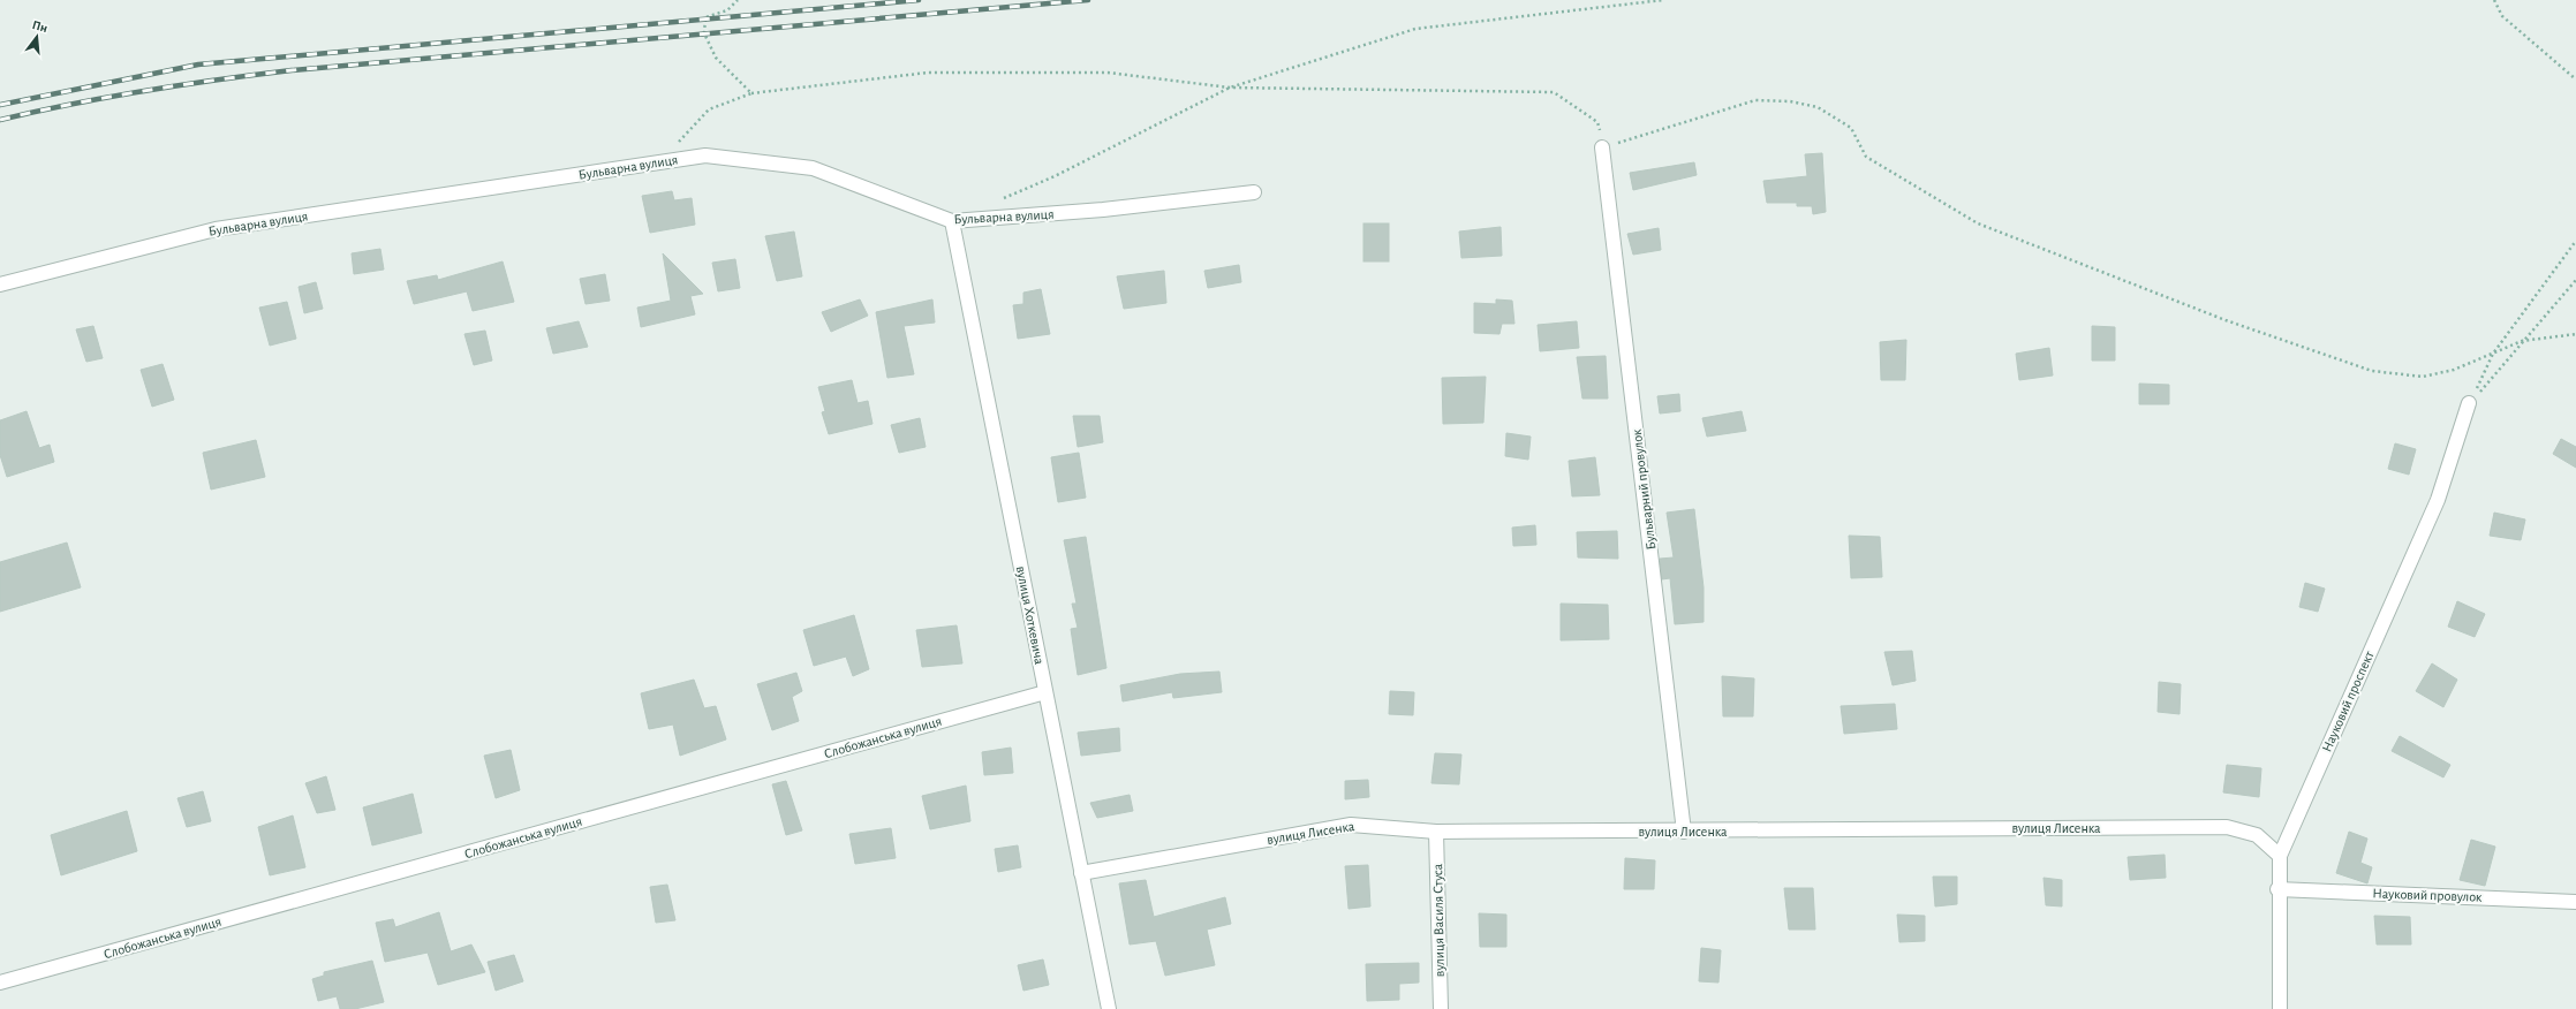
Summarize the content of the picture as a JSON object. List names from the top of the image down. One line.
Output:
{"streets":{"street":["Бульварна вулиця","Бульварний провулок","вулиця Хоткевича","Науковий проспект","Слобожанська вулиця","вулиця Лисенка","Науковий провулок","вулиця Василя Стуса"]},"crossings":[["Бульварна вулиця","вулиця Хоткевича"],["Бульварний провулок","вулиця Лисенка"],["вулиця Хоткевича","Слобожанська вулиця"],["вулиця Хоткевича","вулиця Лисенка"],["Науковий проспект","вулиця Лисенка"],["Науковий проспект","Науковий провулок"],["вулиця Лисенка","вулиця Василя Стуса"]],"north":"top"}
